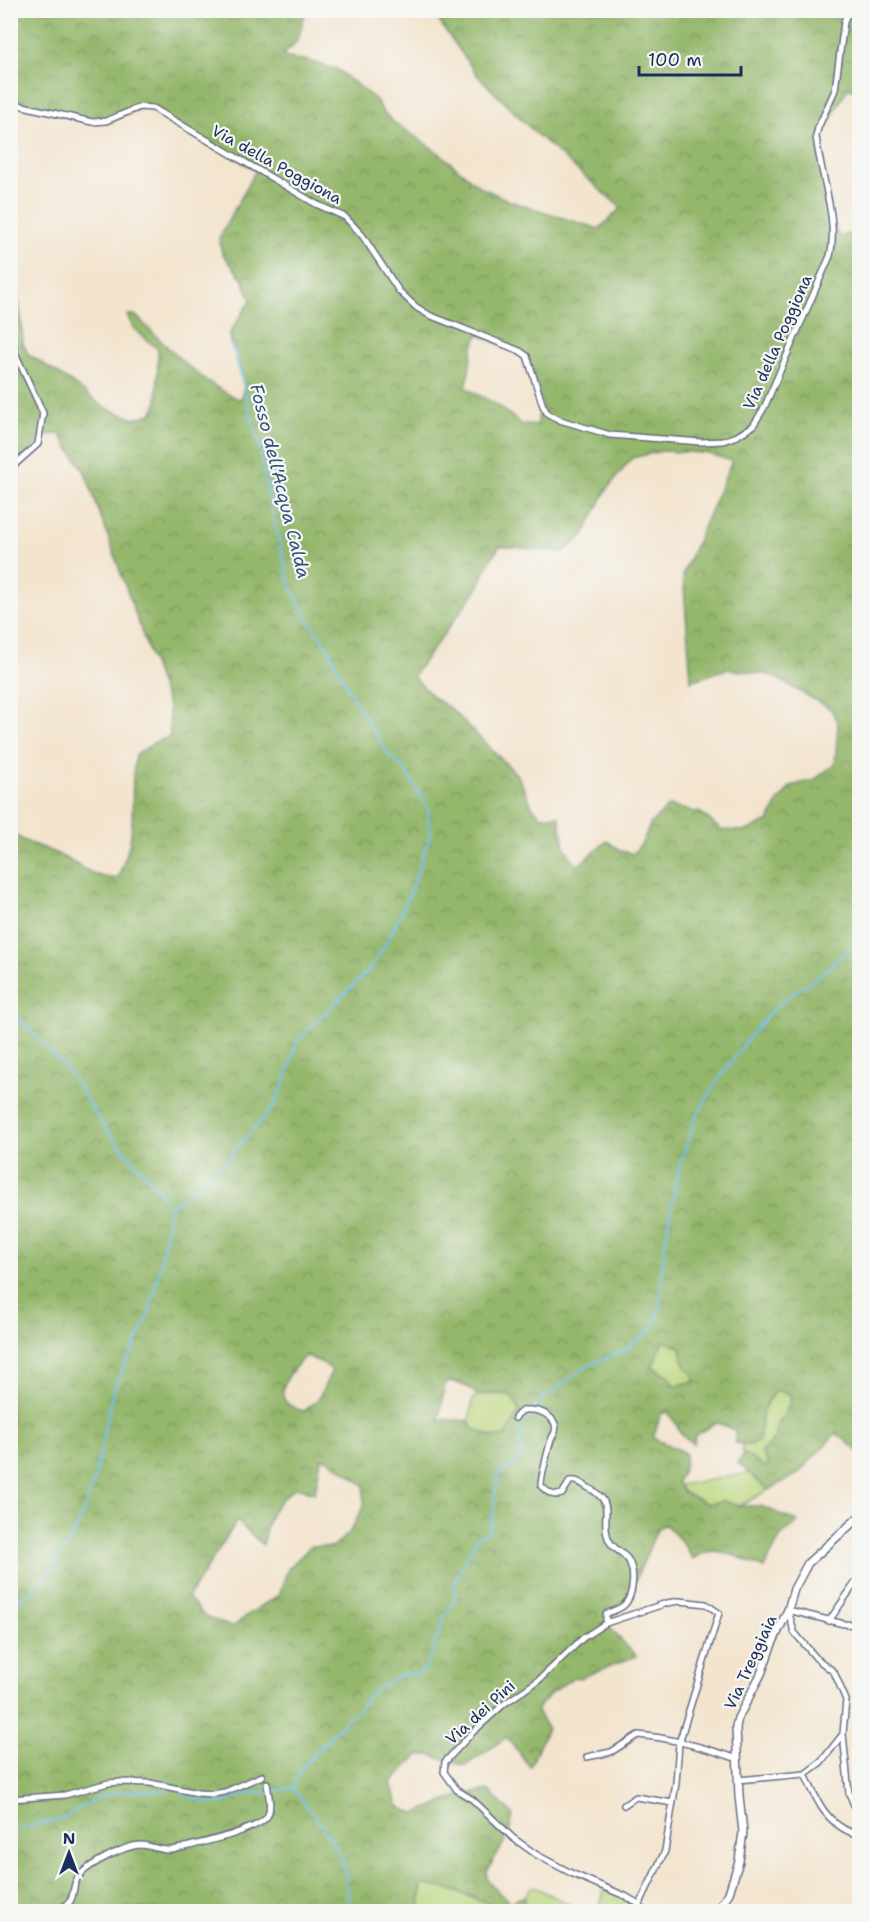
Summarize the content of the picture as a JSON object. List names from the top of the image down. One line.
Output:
{"streets":{"street":["Via della Poggiona","Via Treggiaia","Via dei Pini"]},"water":["Fosso dell'Acqua Calda"],"scale_bar":"100 m","north":"top"}
